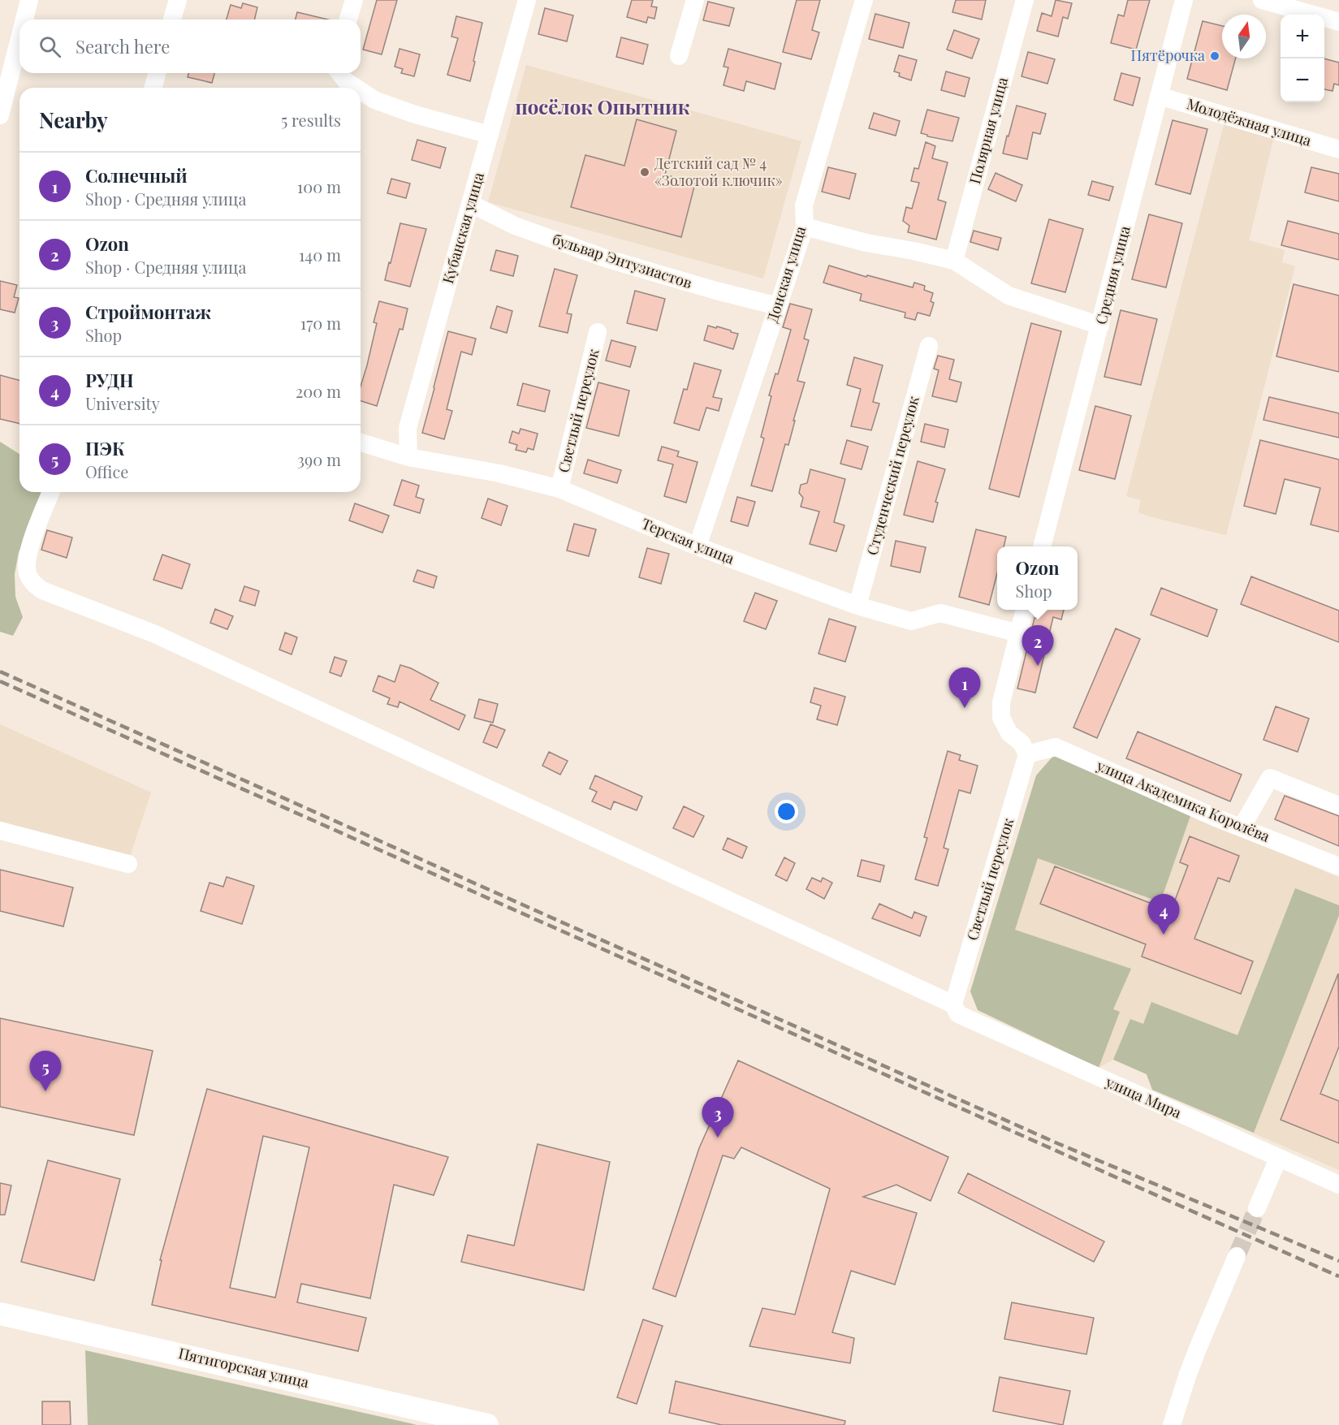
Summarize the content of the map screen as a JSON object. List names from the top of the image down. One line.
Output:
{"streets":{"main road":["Пятигорская улица"],"street":["Молодёжная улица","Полярная улица","Кубанская улица","бульвар Энтузиастов","Донская улица","Средняя улица","Светлый переулок","Студенческий переулок","Терская улица","улица Академика Королёва","улица Мира"]},"crossings":[["Молодёжная улица","Средняя улица"],["Кубанская улица","бульвар Энтузиастов"],["Кубанская улица","Терская улица"],["бульвар Энтузиастов","Донская улица"],["Донская улица","Терская улица"],["Светлый переулок","Терская улица"],["Светлый переулок","улица Академика Королёва"],["Светлый переулок","улица Мира"],["Студенческий переулок","Терская улица"]],"districts":["посёлок Опытник"],"places":["Пятёрочка","Детский сад № 4 «Золотой ключик»"],"north":"top","page":{"map_buttons":["+","−"],"search":"Search here","heading":["Nearby","5 results"],"list":[{"mark":"1","name":"Солнечный","note":"Shop · Средняя улица","value":"100 m"},{"mark":"2","name":"Ozon","note":"Shop · Средняя улица","value":"140 m"},{"mark":"3","name":"Строймонтаж","note":"Shop","value":"170 m"},{"mark":"4","name":"РУДН","note":"University","value":"200 m"},{"mark":"5","name":"ПЭК","note":"Office","value":"390 m"}],"popup":["Ozon","Shop"],"pins":["2","1","4","5","3"]}}
